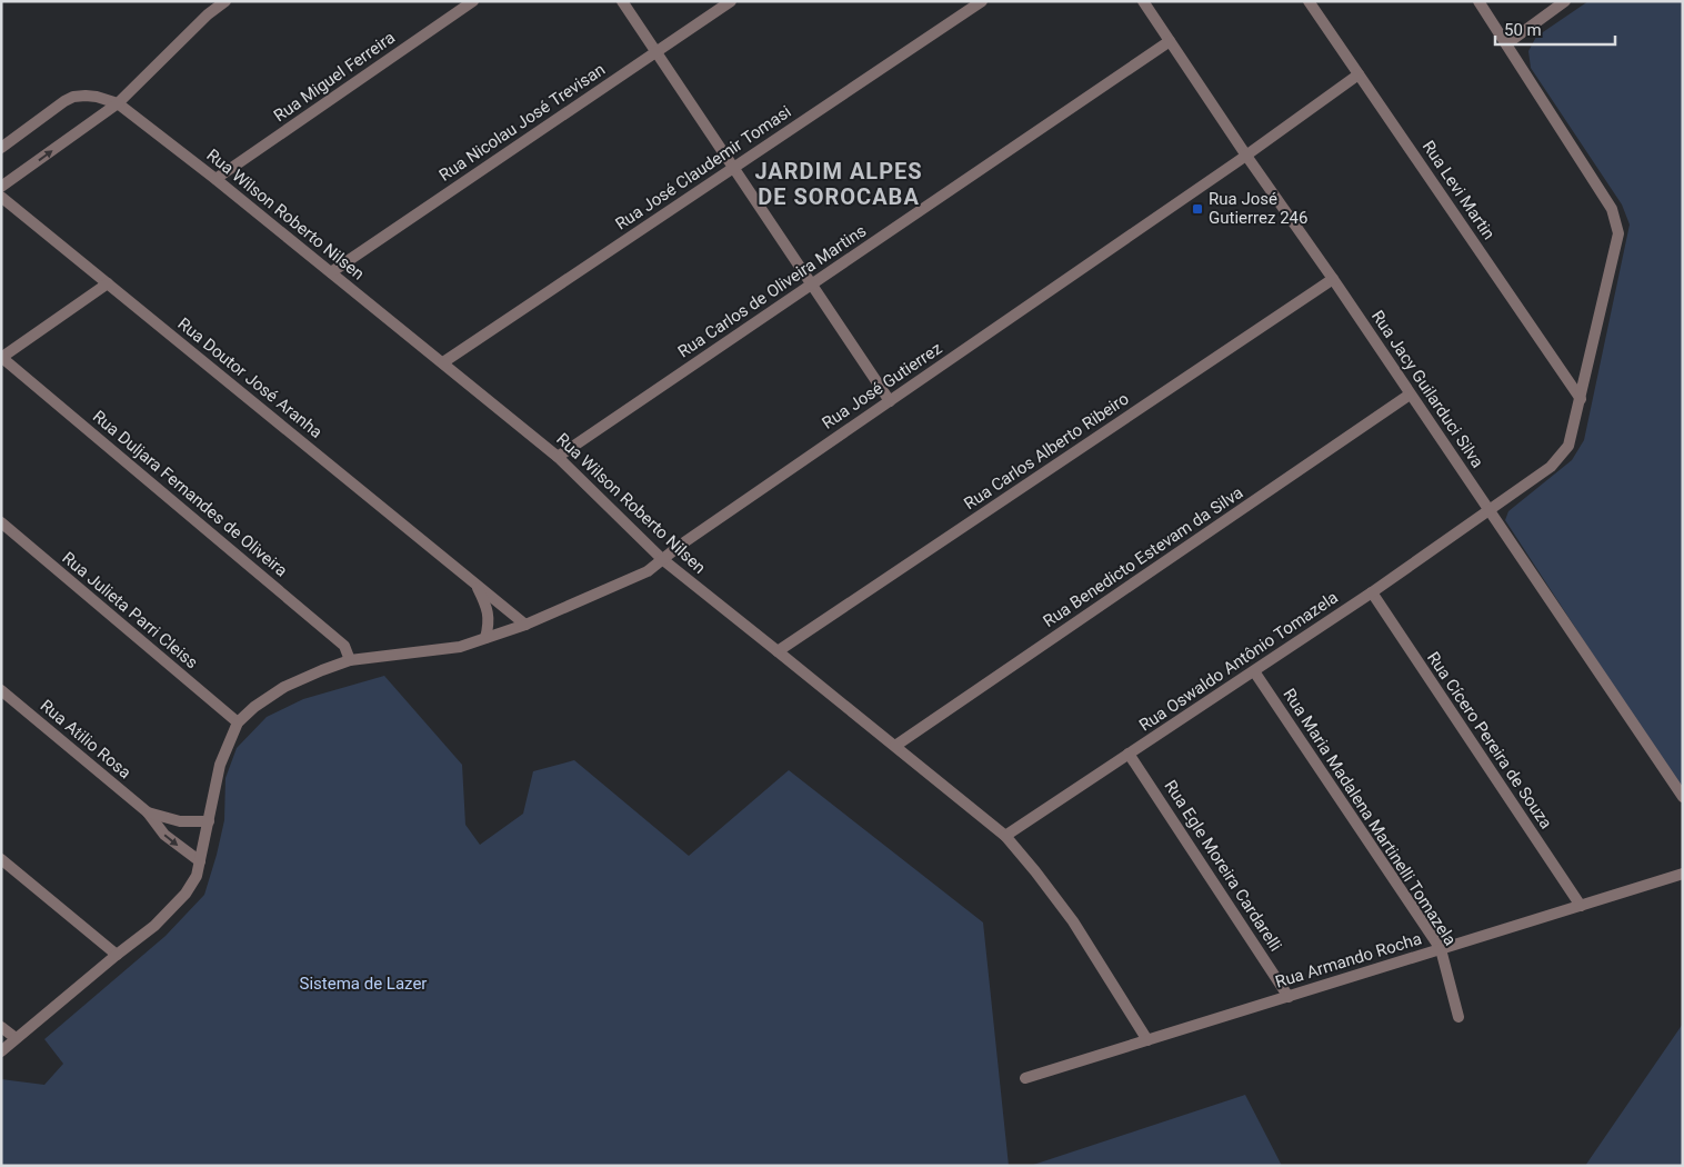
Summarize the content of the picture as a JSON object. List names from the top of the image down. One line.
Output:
{"streets":{"street":["Rua Miguel Ferreira","Rua Nicolau José Trevisan","Rua José Claudemir Tomasi","Rua Levi Martin","Rua Wilson Roberto Nilsen","Rua Carlos de Oliveira Martins","Rua Doutor José Aranha","Rua José Gutierrez","Rua Jacy Guilarduci Silva","Rua Carlos Alberto Ribeiro","Rua Duljara Fernandes de Oliveira","Rua Benedicto Estevam da Silva","Rua Julieta Parri Cleiss","Rua Oswaldo Antônio Tomazela","Rua Atilio Rosa","Rua Cícero Pereira de Souza","Rua Maria Madalena Martinelli Tomazela","Rua Egle Moreira Cardarelli","Rua Armando Rocha"]},"crossings":[["Rua Miguel Ferreira","Rua Wilson Roberto Nilsen"],["Rua Nicolau José Trevisan","Rua Wilson Roberto Nilsen"],["Rua José Claudemir Tomasi","Rua Wilson Roberto Nilsen"],["Rua Levi Martin","Rua José Gutierrez"],["Rua Levi Martin","Rua Oswaldo Antônio Tomazela"],["Rua Wilson Roberto Nilsen","Rua Carlos de Oliveira Martins"],["Rua Wilson Roberto Nilsen","Rua José Gutierrez"],["Rua Wilson Roberto Nilsen","Rua Carlos Alberto Ribeiro"],["Rua Wilson Roberto Nilsen","Rua Benedicto Estevam da Silva"],["Rua Wilson Roberto Nilsen","Rua Oswaldo Antônio Tomazela"],["Rua Wilson Roberto Nilsen","Rua Armando Rocha"],["Rua Carlos de Oliveira Martins","Rua Jacy Guilarduci Silva"],["Rua Doutor José Aranha","Rua José Gutierrez"],["Rua José Gutierrez","Rua Jacy Guilarduci Silva"],["Rua José Gutierrez","Rua Duljara Fernandes de Oliveira"],["Rua José Gutierrez","Rua Julieta Parri Cleiss"],["Rua Jacy Guilarduci Silva","Rua Carlos Alberto Ribeiro"],["Rua Jacy Guilarduci Silva","Rua Benedicto Estevam da Silva"],["Rua Jacy Guilarduci Silva","Rua Oswaldo Antônio Tomazela"],["Rua Oswaldo Antônio Tomazela","Rua Cícero Pereira de Souza"],["Rua Oswaldo Antônio Tomazela","Rua Maria Madalena Martinelli Tomazela"],["Rua Oswaldo Antônio Tomazela","Rua Egle Moreira Cardarelli"],["Rua Cícero Pereira de Souza","Rua Armando Rocha"],["Rua Maria Madalena Martinelli Tomazela","Rua Armando Rocha"],["Rua Egle Moreira Cardarelli","Rua Armando Rocha"]],"districts":["JARDIM ALPES DE SOROCABA"],"parks":["Sistema de Lazer"],"places":{"transit":["Rua José Gutierrez 246"]},"scale_bar":"50 m"}
